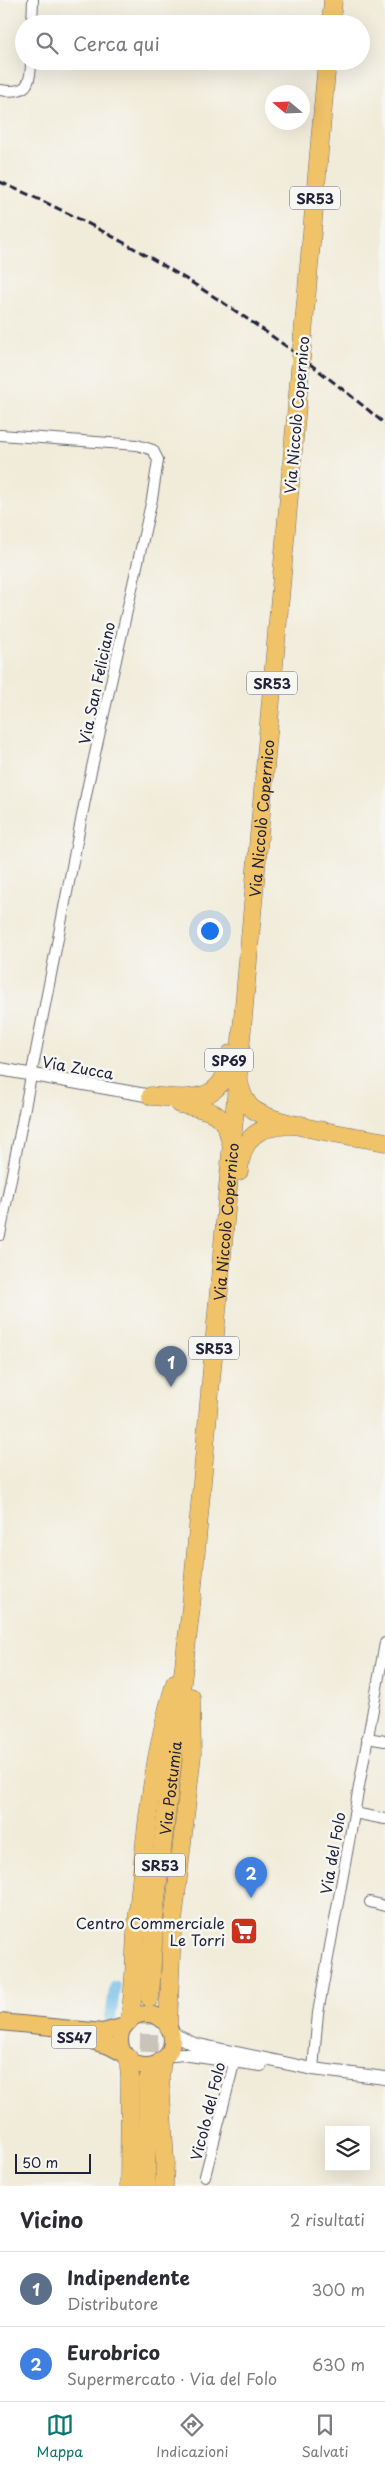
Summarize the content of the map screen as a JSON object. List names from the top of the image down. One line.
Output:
{"streets":{"highway":["SR53","Via Niccolò Copernico","SP69","Via Postumia"],"main road":["SS47"],"street":["Via San Feliciano","Via Zucca","Via del Folo","Vicolo del Folo"]},"crossings":[["Via Niccolò Copernico","SP69"],["Via Niccolò Copernico","Via Postumia"],["Via San Feliciano","Via Zucca"],["SP69","Via Zucca"]],"places":{"supermarket":["Centro Commerciale Le Torri"]},"scale_bar":"50 m","north":"left","page":{"search":"Cerca qui","pins":["1","2"],"scale":"50 m","heading":["Vicino","2 risultati"],"list":[{"mark":"1","name":"Indipendente","note":"Distributore","value":"300 m"},{"mark":"2","name":"Eurobrico","note":"Supermercato · Via del Folo","value":"630 m"}],"nav":["Mappa","Indicazioni","Salvati"]}}
